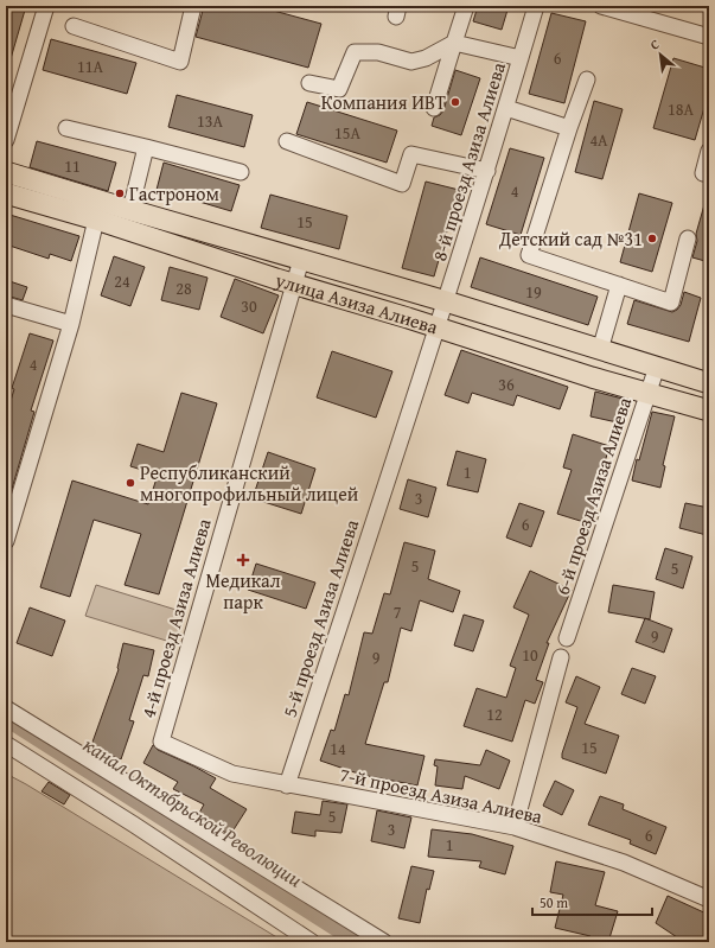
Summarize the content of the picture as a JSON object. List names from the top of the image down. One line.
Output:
{"streets":{"main road":["улица Азиза Алиева"],"street":["8-й проезд Азиза Алиева","6-й проезд Азиза Алиева","4-й проезд Азиза Алиева","5-й проезд Азиза Алиева","7-й проезд Азиза Алиева"]},"crossings":[["8-й проезд Азиза Алиева","улица Азиза Алиева"],["8-й проезд Азиза Алиева","5-й проезд Азиза Алиева"],["улица Азиза Алиева","6-й проезд Азиза Алиева"],["улица Азиза Алиева","4-й проезд Азиза Алиева"],["улица Азиза Алиева","5-й проезд Азиза Алиева"],["4-й проезд Азиза Алиева","7-й проезд Азиза Алиева"],["5-й проезд Азиза Алиева","7-й проезд Азиза Алиева"]],"water":["канал Октябрьской Революции"],"places":{"other":["Компания ИВТ","Гастроном","Детский сад №31","Республиканский многопрофильный лицей"],"health":["Медикал парк"]},"house_numbers":["6","11А","18А","13А","15А","4А","11","4","15","24","28","19","30","4","36","1","3","6","5","5","7","9","10","9","12","15","14","5","3","6","1"],"scale_bar":"50 m","north":"top left"}
